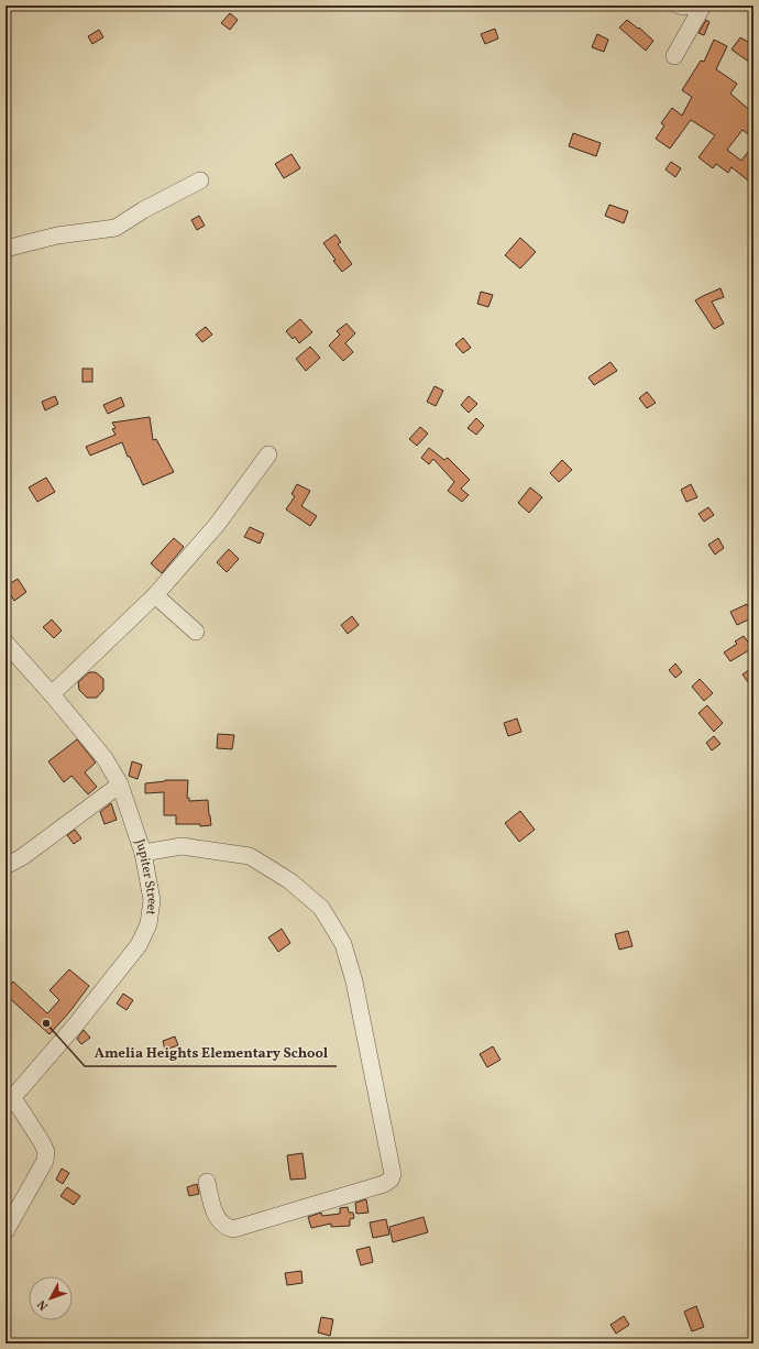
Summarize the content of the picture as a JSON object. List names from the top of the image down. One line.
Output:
{"streets":{"street":["Jupiter Street"]},"places":["Amelia Heights Elementary School"],"north":"bottom left"}
